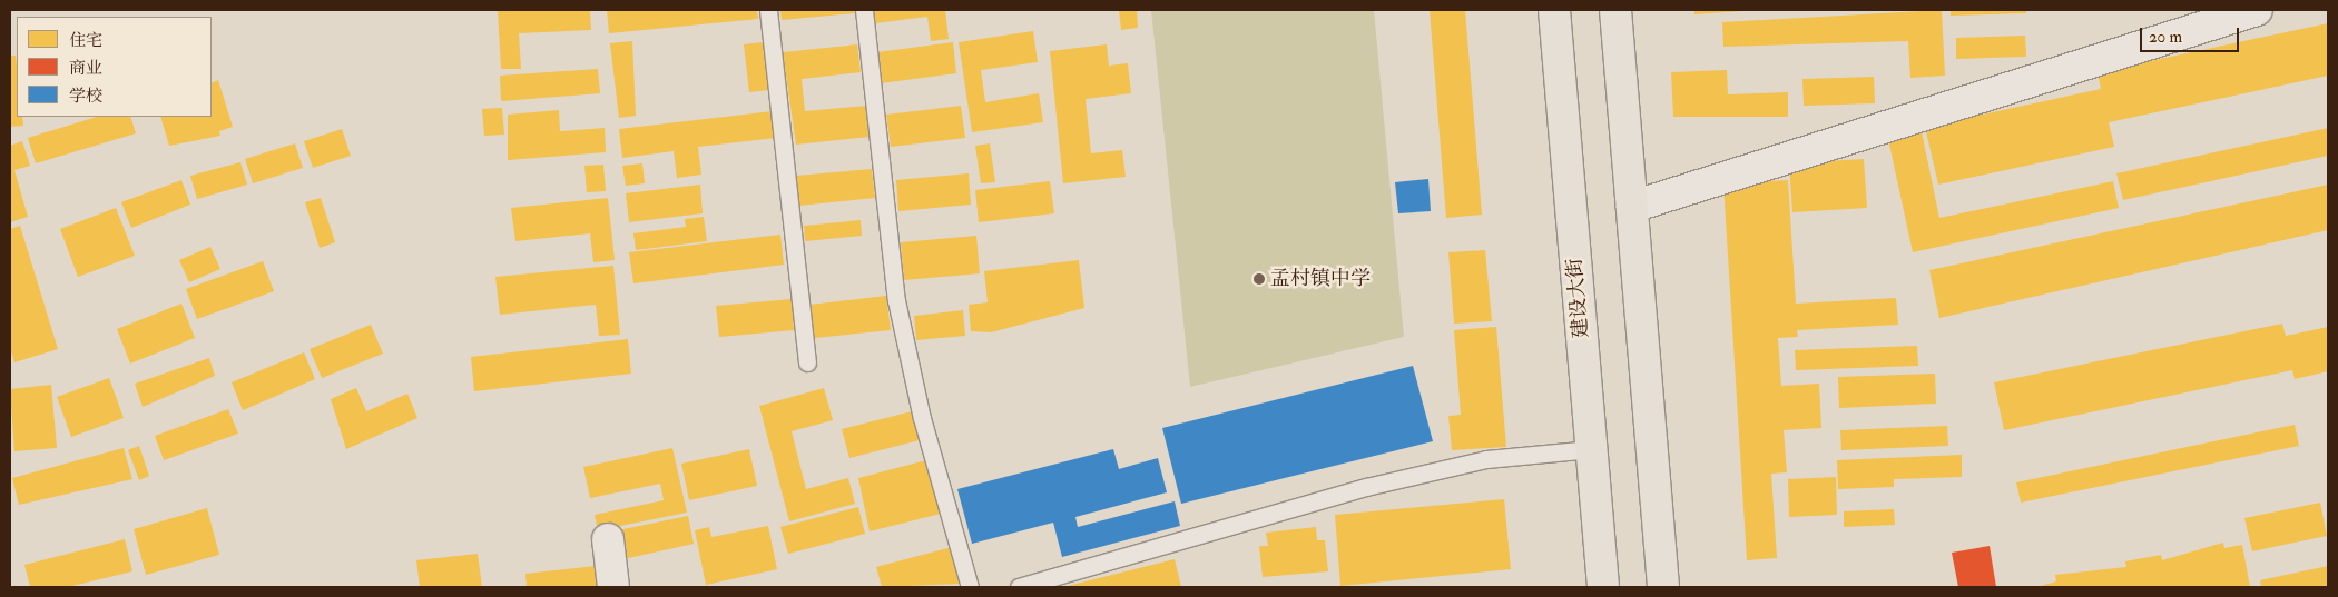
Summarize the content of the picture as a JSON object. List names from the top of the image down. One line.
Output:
{"streets":{"main road":["建设大街"]},"places":["孟村镇中学"],"legend":["住宅","商业","学校"],"scale_bar":"20 m"}
